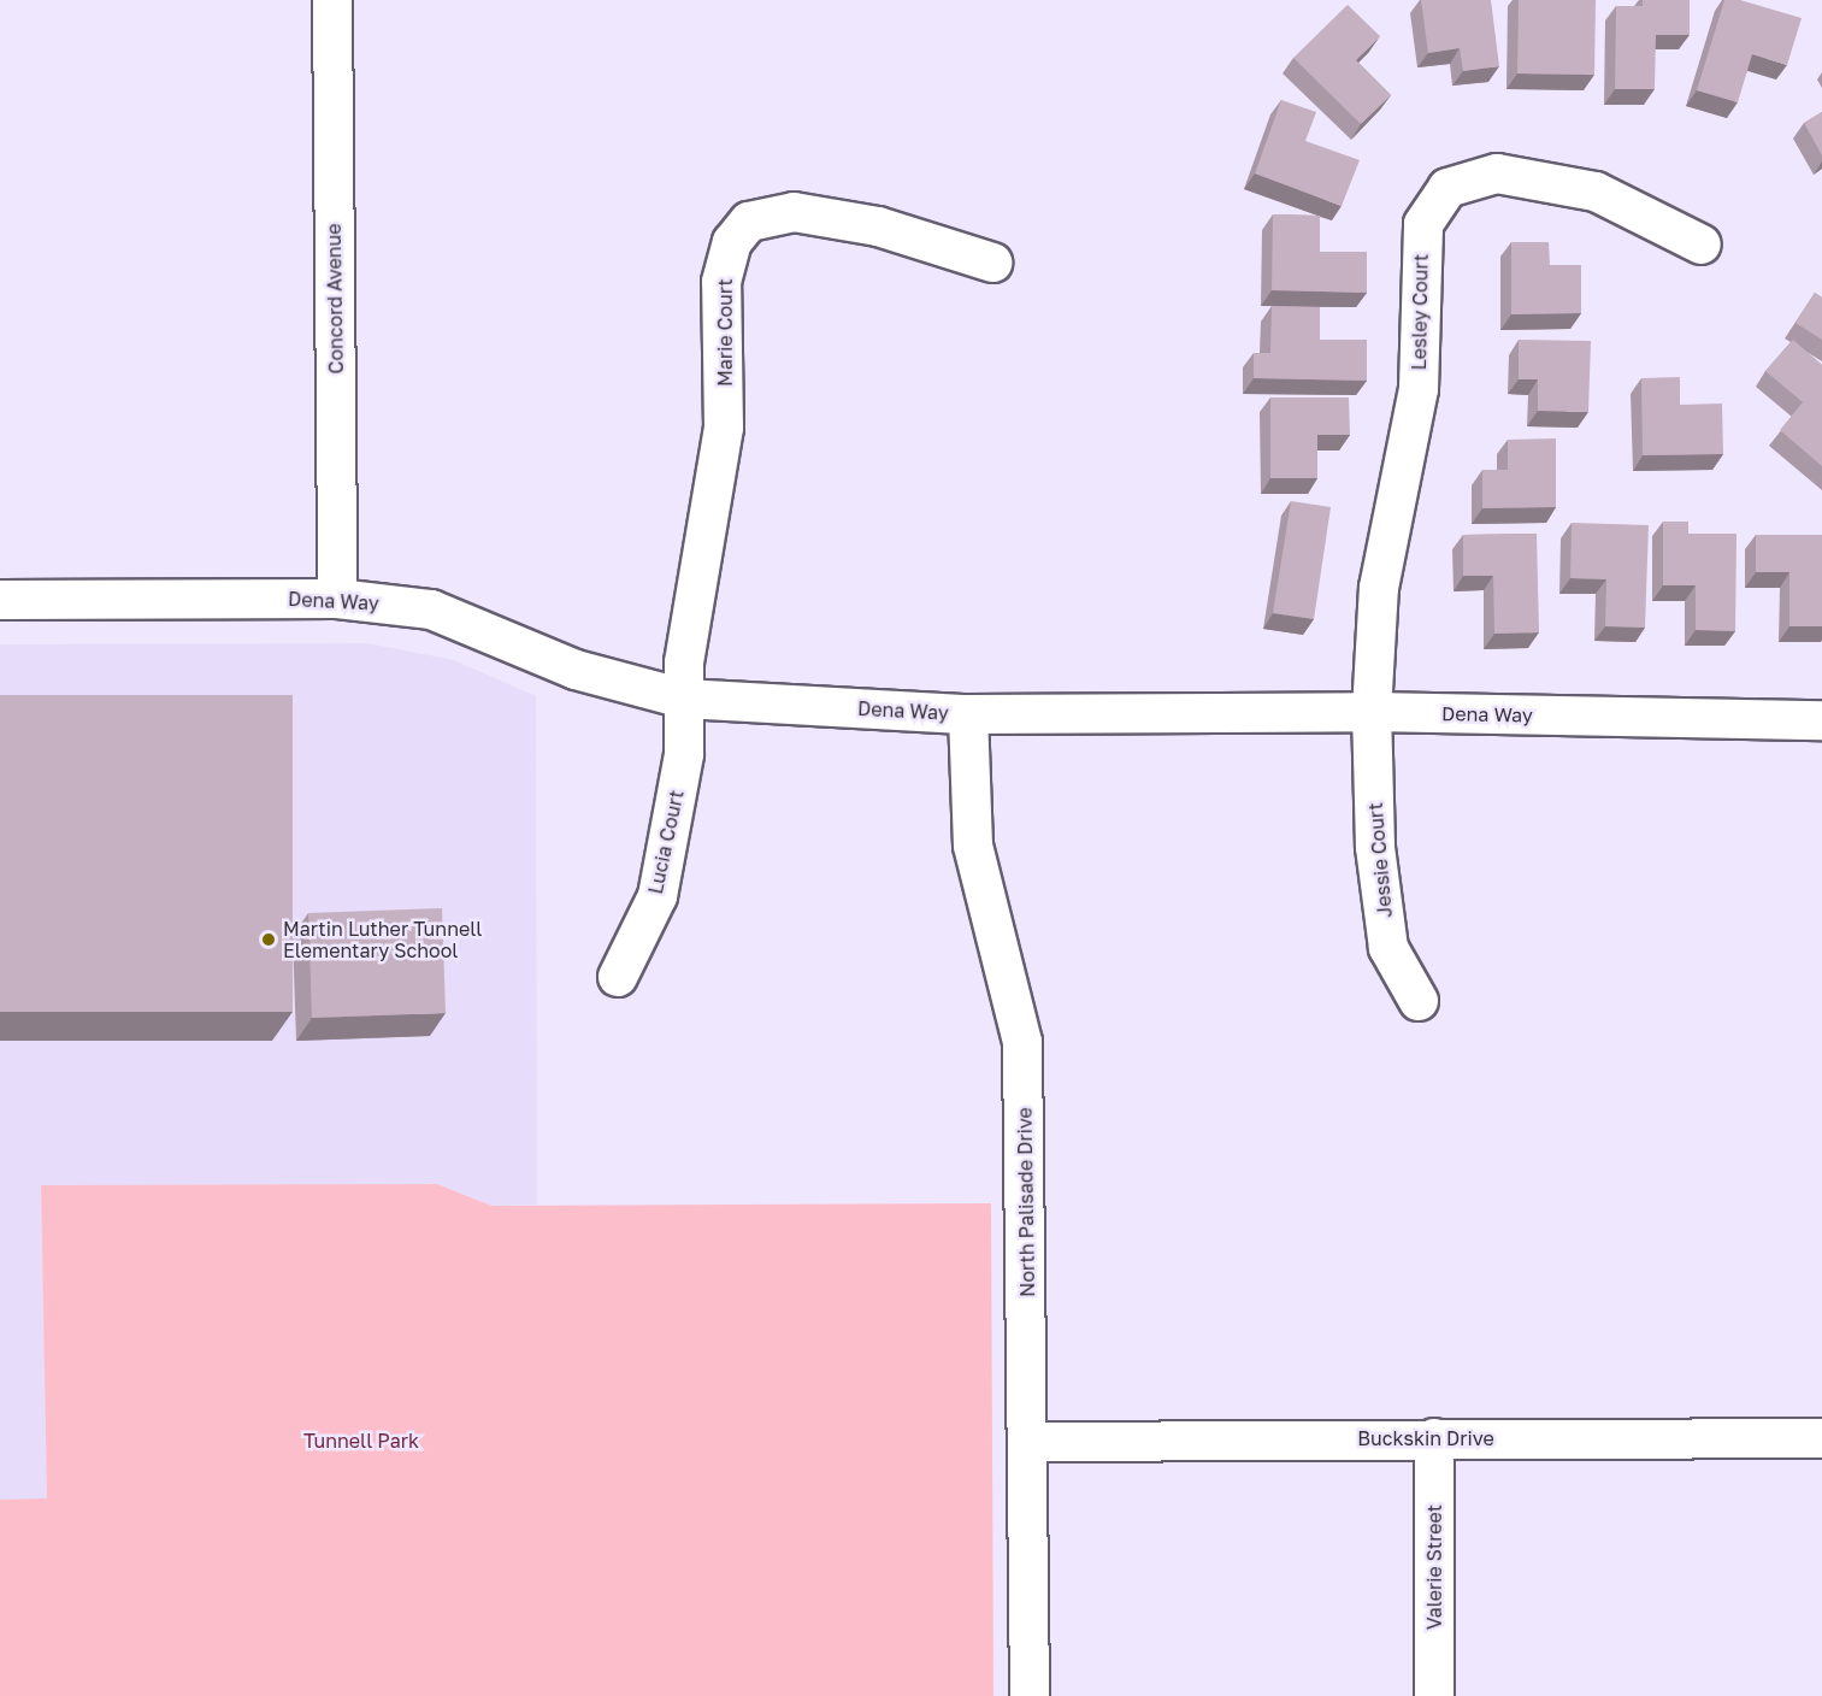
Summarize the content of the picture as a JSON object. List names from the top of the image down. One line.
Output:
{"streets":{"street":["Concord Avenue","Lesley Court","Marie Court","Dena Way","Lucia Court","Jessie Court","North Palisade Drive","Buckskin Drive","Valerie Street"]},"crossings":[["Concord Avenue","Dena Way"],["Lesley Court","Dena Way"],["Lesley Court","Jessie Court"],["Marie Court","Dena Way"],["Marie Court","Lucia Court"],["Dena Way","Lucia Court"],["Dena Way","Jessie Court"],["Dena Way","North Palisade Drive"],["North Palisade Drive","Buckskin Drive"],["Buckskin Drive","Valerie Street"]],"parks":["Tunnell Park"],"places":["Martin Luther Tunnell Elementary School"]}
